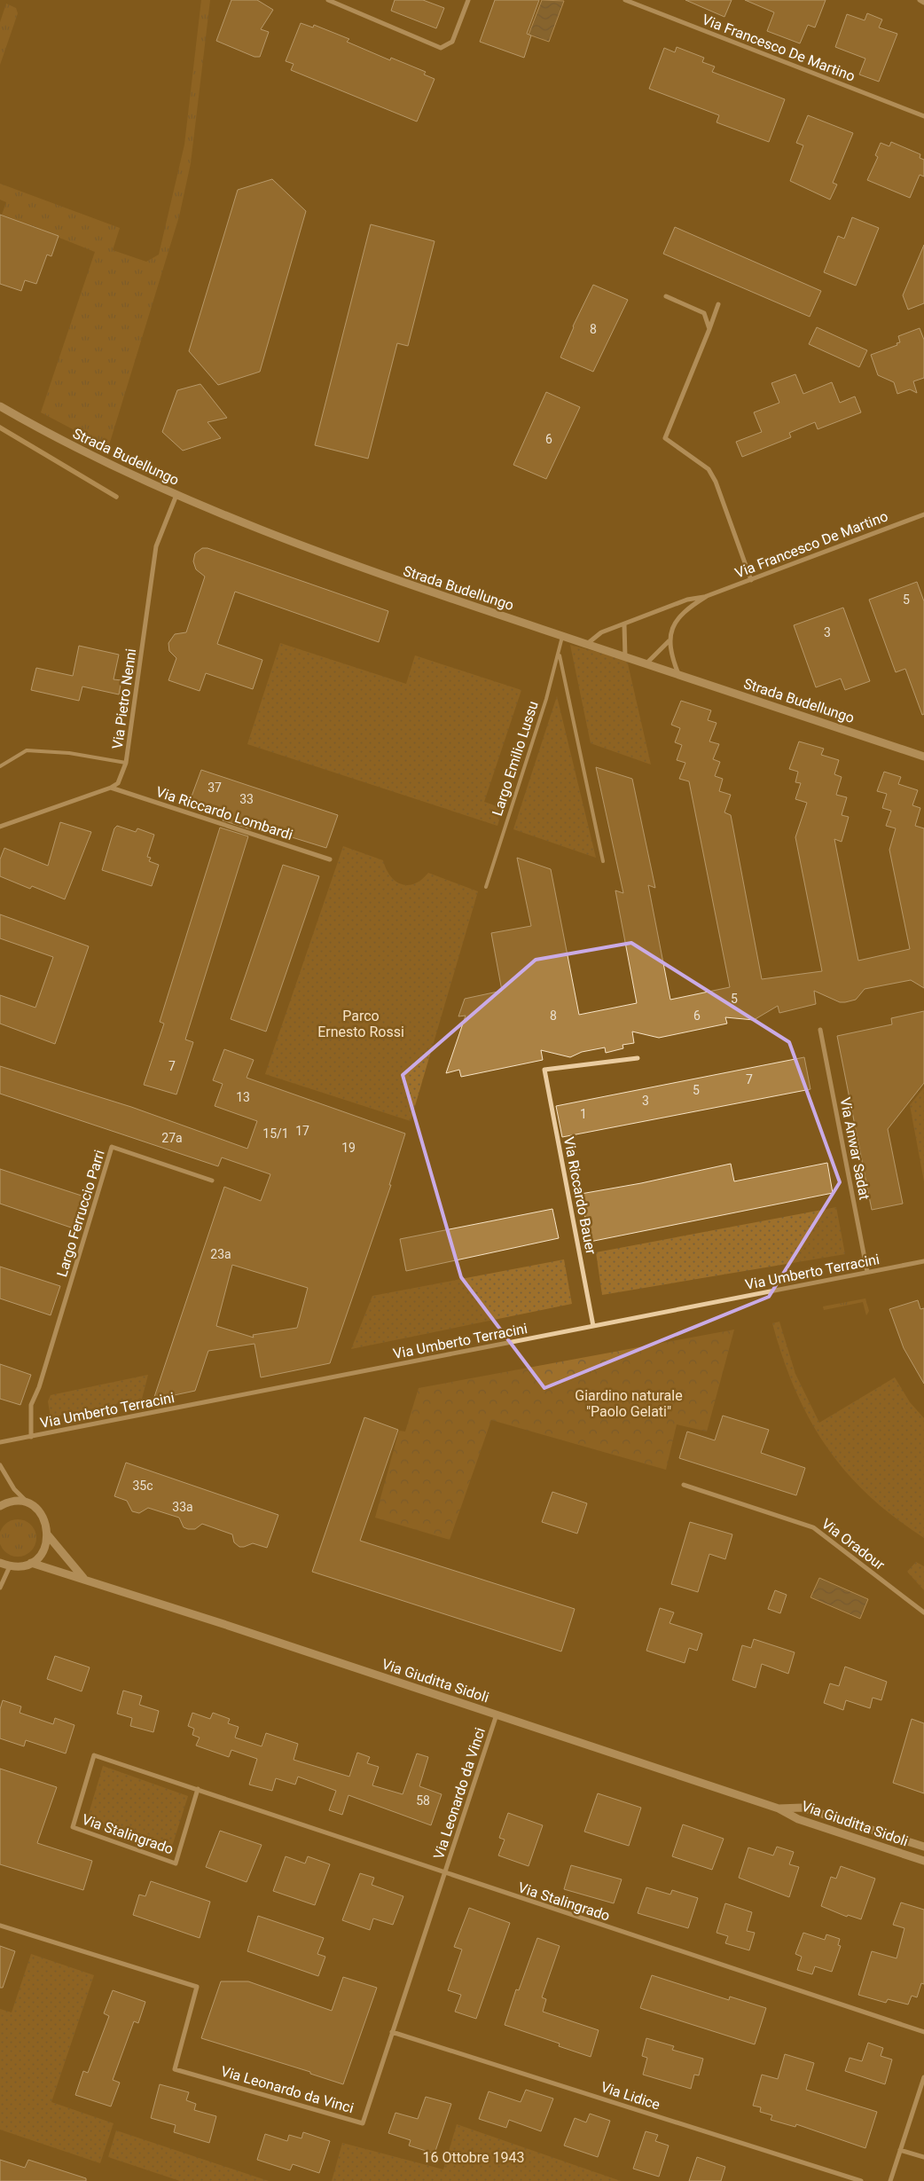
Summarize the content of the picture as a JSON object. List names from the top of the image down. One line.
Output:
{"streets":{"street":["Via Francesco De Martino","Strada Budellungo","Via Pietro Nenni","Via Riccardo Lombardi","Via Anwar Sadat","Via Riccardo Bauer","Largo Ferruccio Parri","Via Umberto Terracini","Via Oradour","Via Giuditta Sidoli","Via Leonardo da Vinci","Via Stalingrado","Via Lidice"],"lane":["Largo Emilio Lussu"]},"crossings":[["Via Francesco De Martino","Strada Budellungo"],["Strada Budellungo","Via Pietro Nenni"],["Strada Budellungo","Largo Emilio Lussu"],["Via Pietro Nenni","Via Riccardo Lombardi"],["Via Anwar Sadat","Via Umberto Terracini"],["Via Riccardo Bauer","Via Umberto Terracini"],["Largo Ferruccio Parri","Via Umberto Terracini"],["Via Giuditta Sidoli","Via Leonardo da Vinci"],["Via Leonardo da Vinci","Via Stalingrado"],["Via Leonardo da Vinci","Via Lidice"]],"parks":["Parco Ernesto Rossi","Giardino naturale \"Paolo Gelati\"","16 Ottobre 1943"],"house_numbers":["8","6","5","3","37","33","5","8","6","7","7","5","13","3","1","17","15/1","27a","19","23a","35c","33a","58"]}
